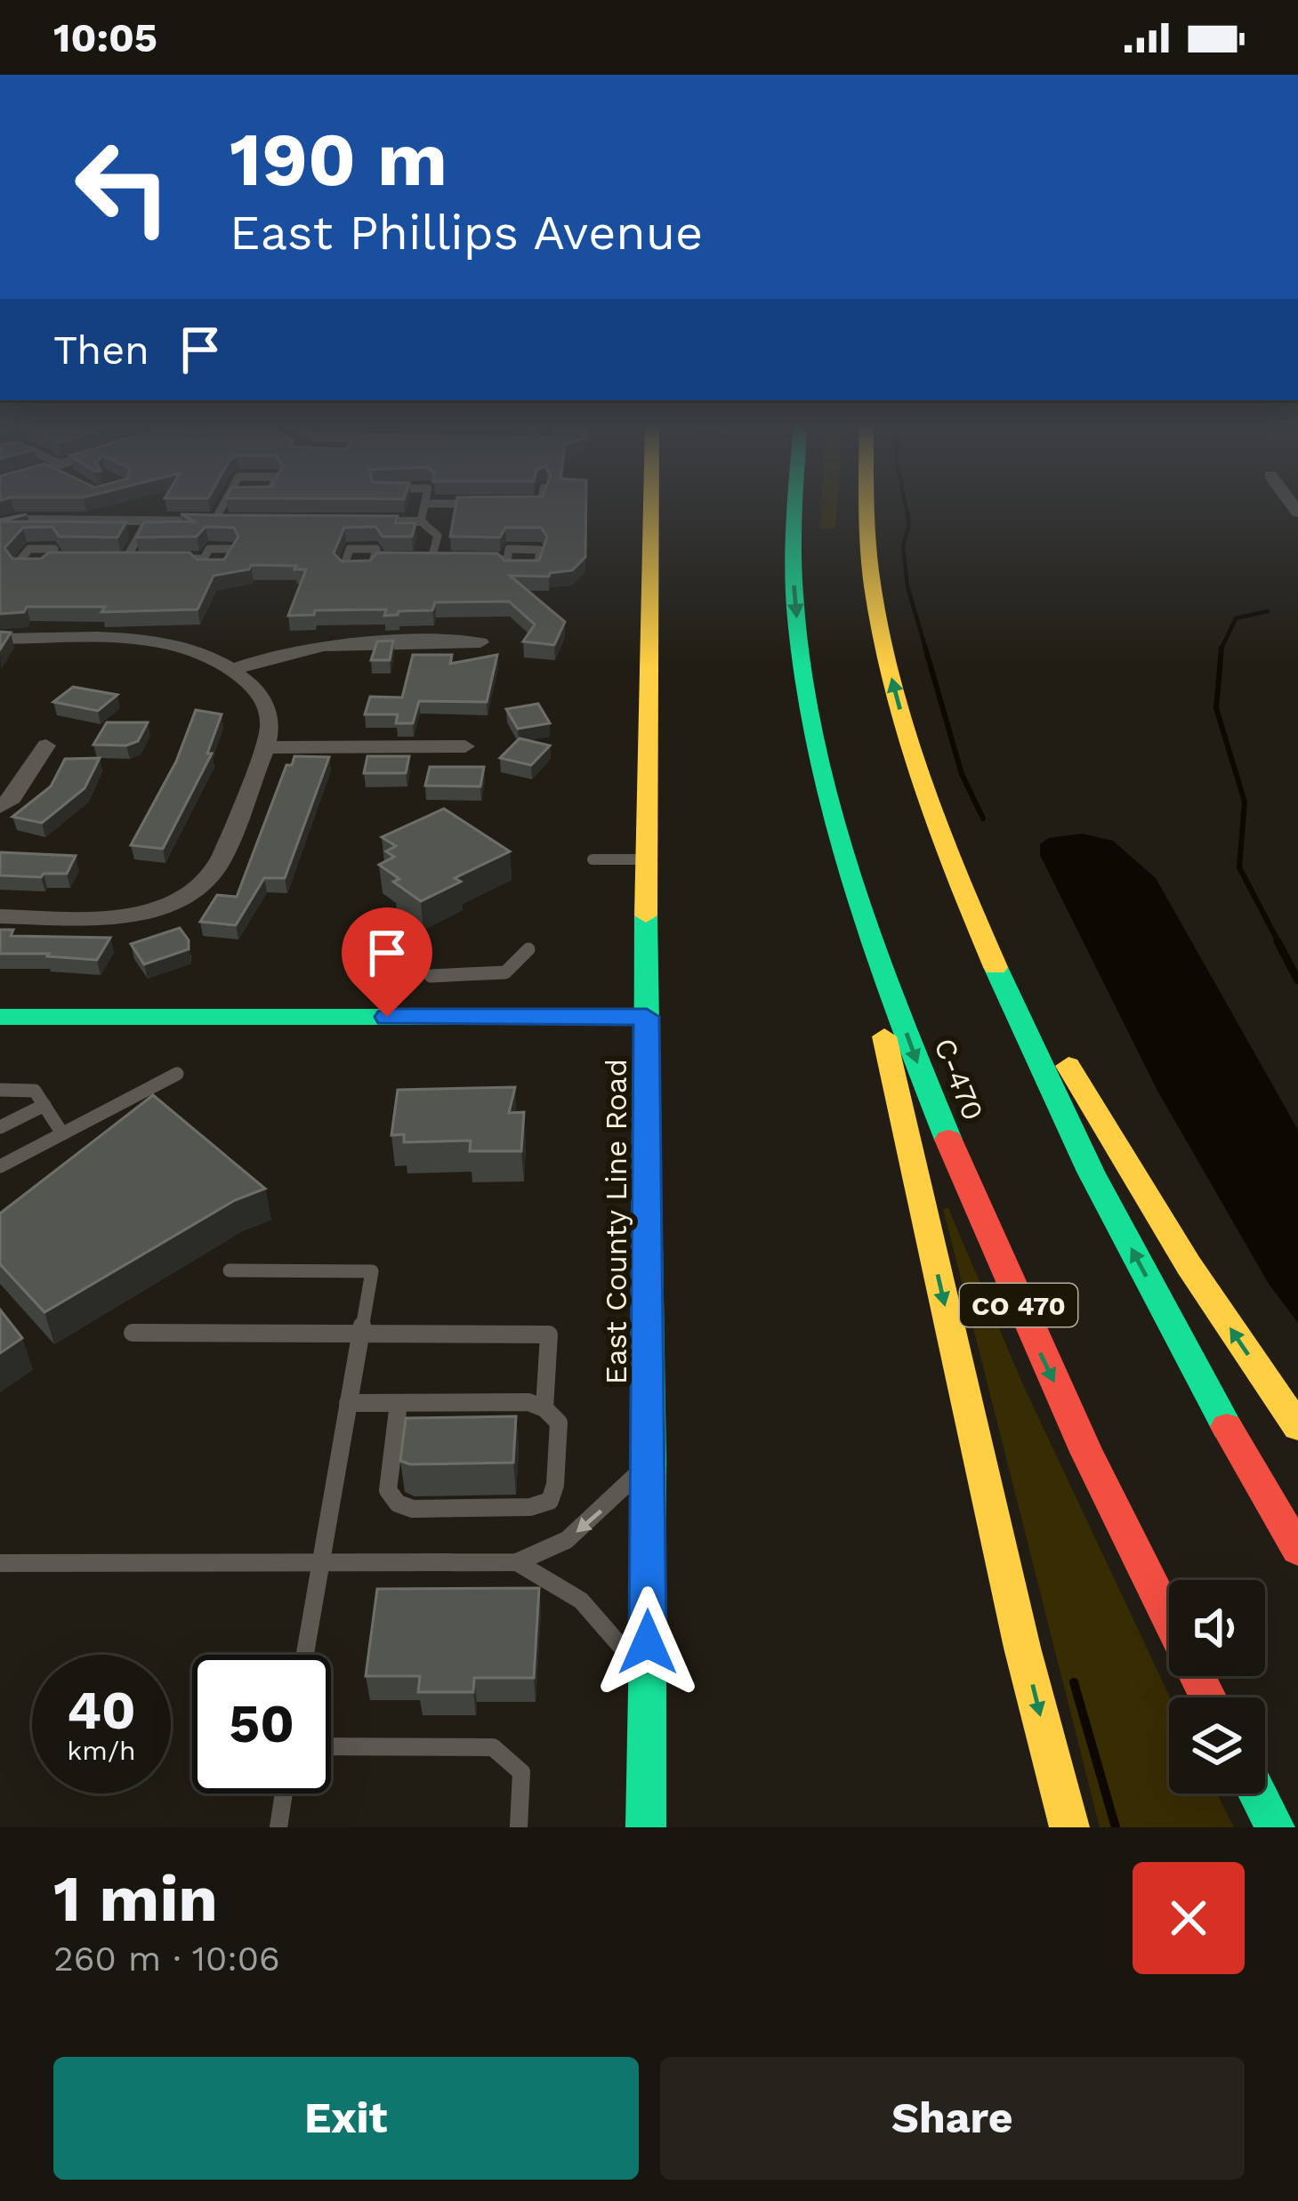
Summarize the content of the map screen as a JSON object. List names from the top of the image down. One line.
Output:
{"streets":{"main road":["C-470","East County Line Road","CO 470"]},"page":{"status":"10:05","turn":["190 m","East Phillips Avenue"],"then":"Then","speed":"40 km/h","limit":"50","heading":["1 min","260 m · 10:06"],"buttons":["Exit","Share"]}}
